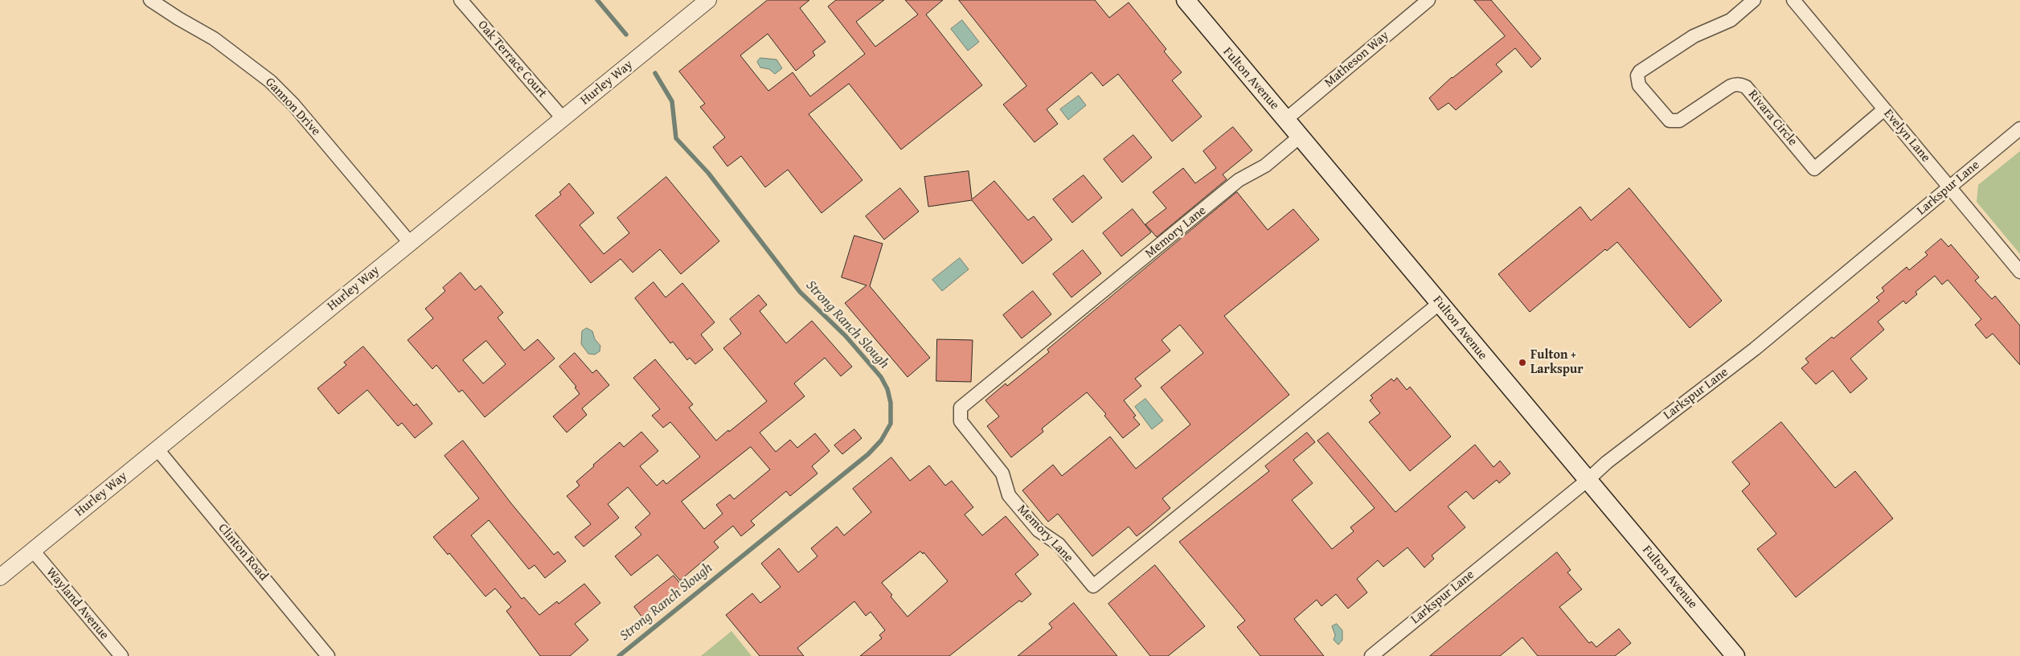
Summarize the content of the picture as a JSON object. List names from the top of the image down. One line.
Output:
{"streets":{"main road":["Fulton Avenue"],"street":["Oak Terrace Court","Matheson Way","Hurley Way","Gannon Drive","Rivara Circle","Evelyn Lane","Larkspur Lane","Memory Lane","Clinton Road","Wayland Avenue"]},"crossings":[["Oak Terrace Court","Hurley Way"],["Matheson Way","Fulton Avenue"],["Fulton Avenue","Larkspur Lane"],["Fulton Avenue","Memory Lane"],["Hurley Way","Gannon Drive"],["Hurley Way","Clinton Road"],["Hurley Way","Wayland Avenue"],["Rivara Circle","Evelyn Lane"],["Evelyn Lane","Larkspur Lane"]],"water":["Strong Ranch Slough"],"places":["Fulton + Larkspur"]}
